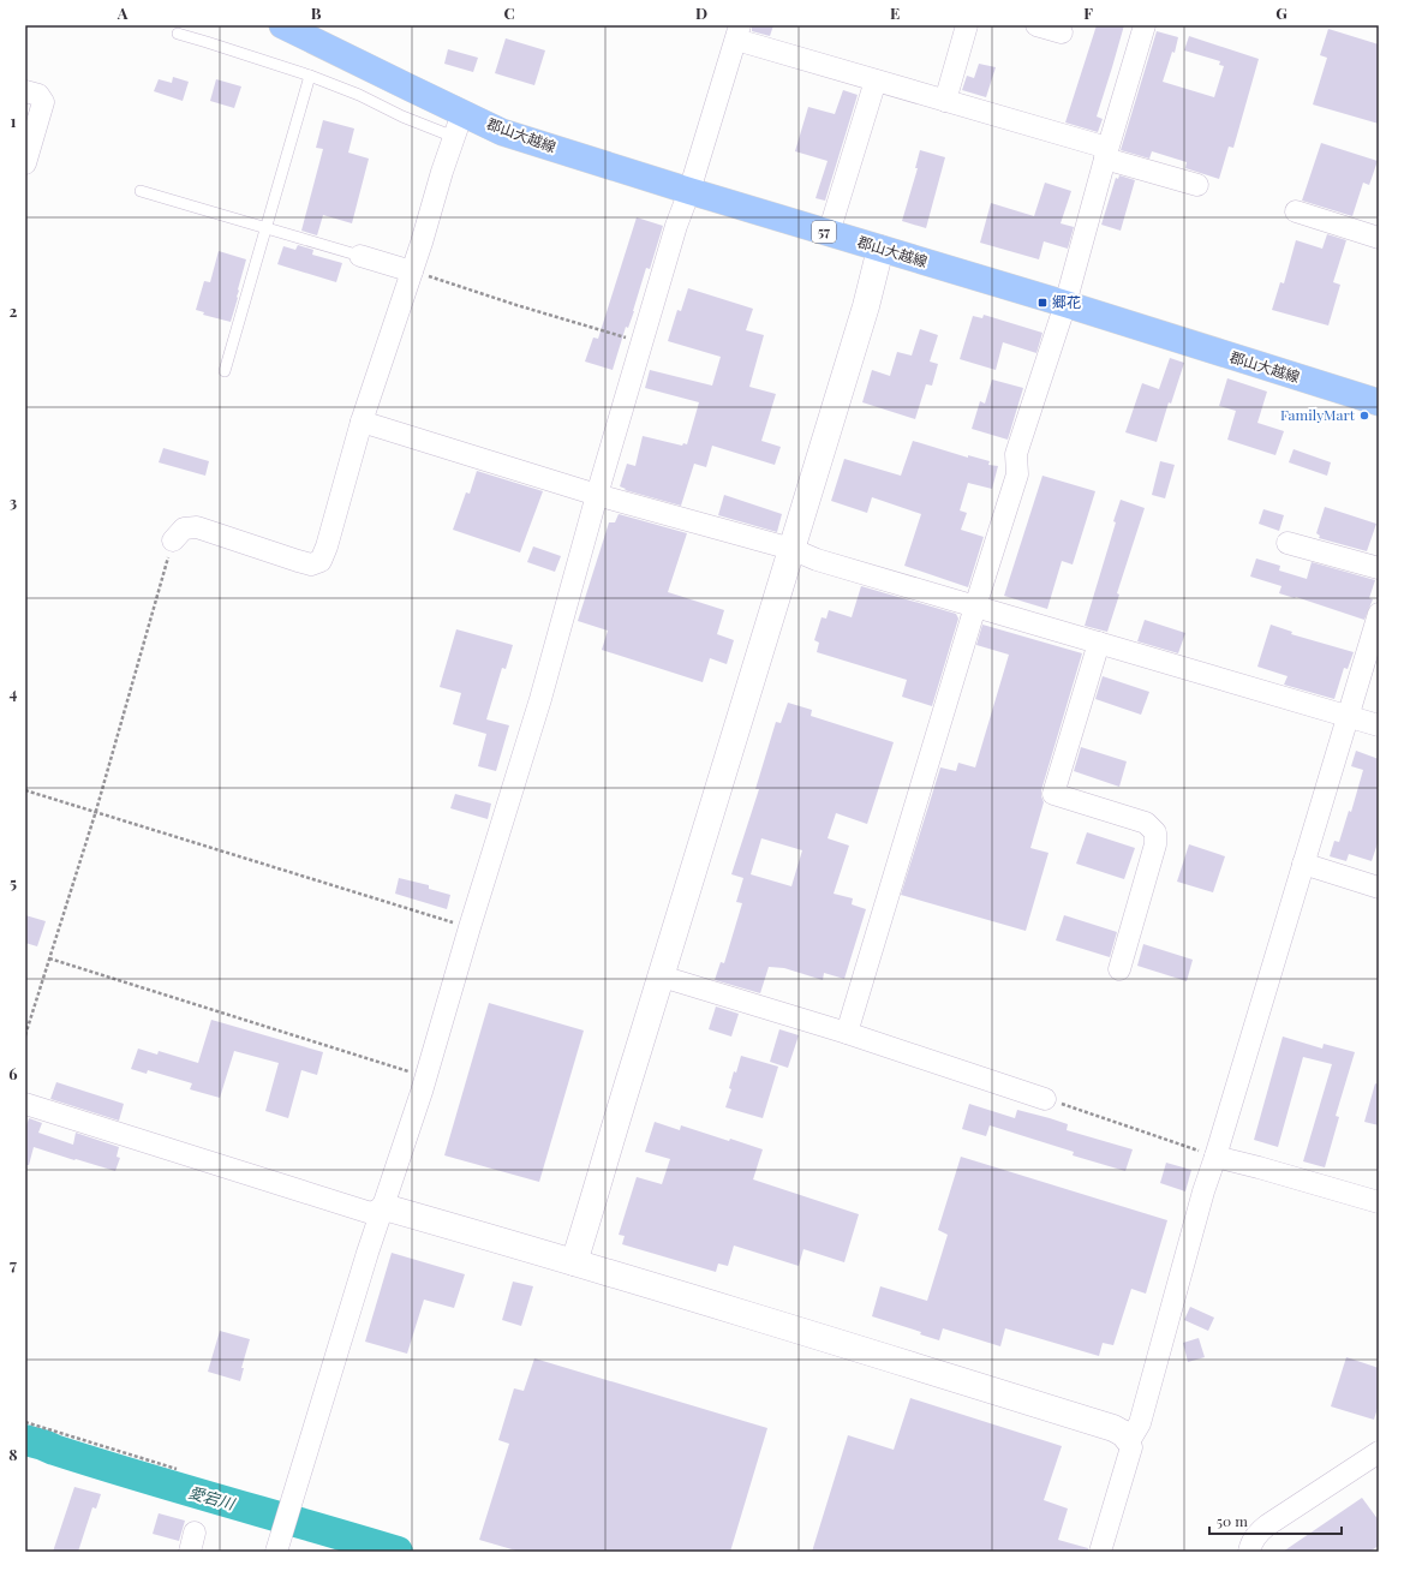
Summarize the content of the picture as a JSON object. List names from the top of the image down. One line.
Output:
{"streets":{"main road":["郡山大越線","57"]},"water":["愛宕川"],"places":{"transit":["郷花"],"other":["FamilyMart"]},"scale_bar":"50 m","grid":{"columns":["A","B","C","D","E","F","G"],"rows":["1","2","3","4","5","6","7","8"]}}
